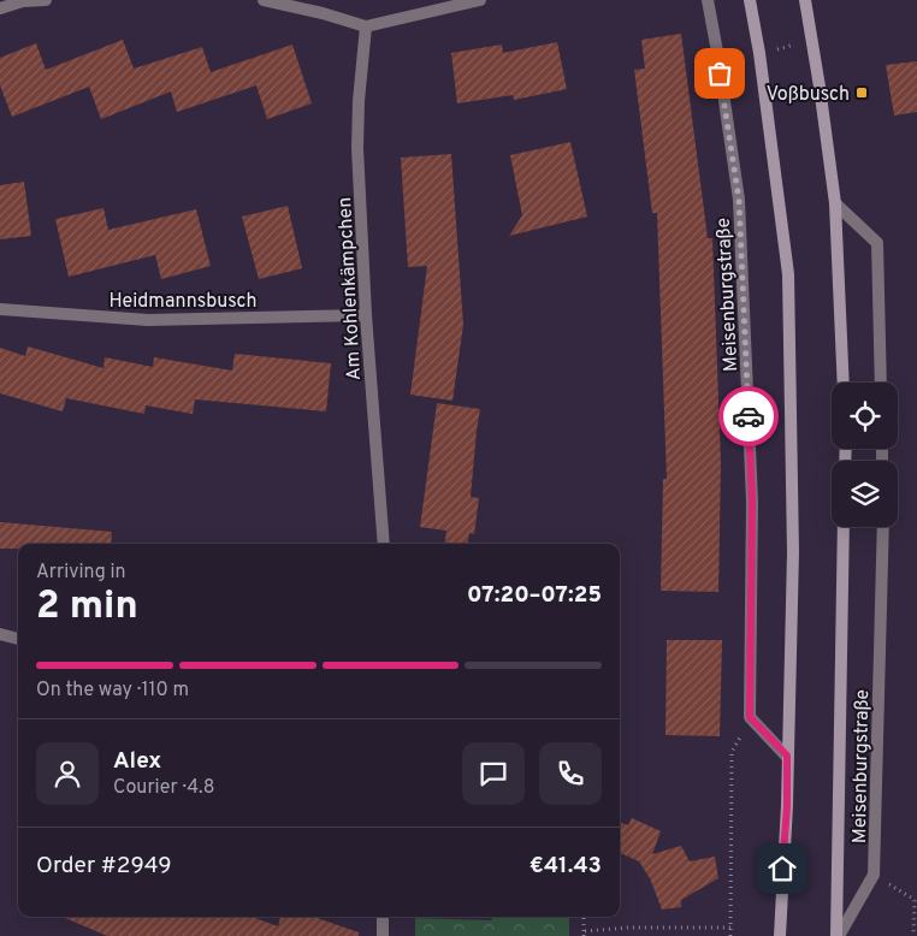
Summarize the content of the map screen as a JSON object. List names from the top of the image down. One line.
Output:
{"streets":{"main road":["Meisenburgstraße"],"street":["Am Kohlenkämpchen","Heidmannsbusch"]},"crossings":[["Am Kohlenkämpchen","Heidmannsbusch"]],"places":{"transit":["Voßbusch"]},"page":{"heading":["2 min","Arriving in","07:20–07:25"],"panel":["Alex","Courier · 4.8","Order #2949","€41.43"],"bar":"On the way · 110 m"}}
